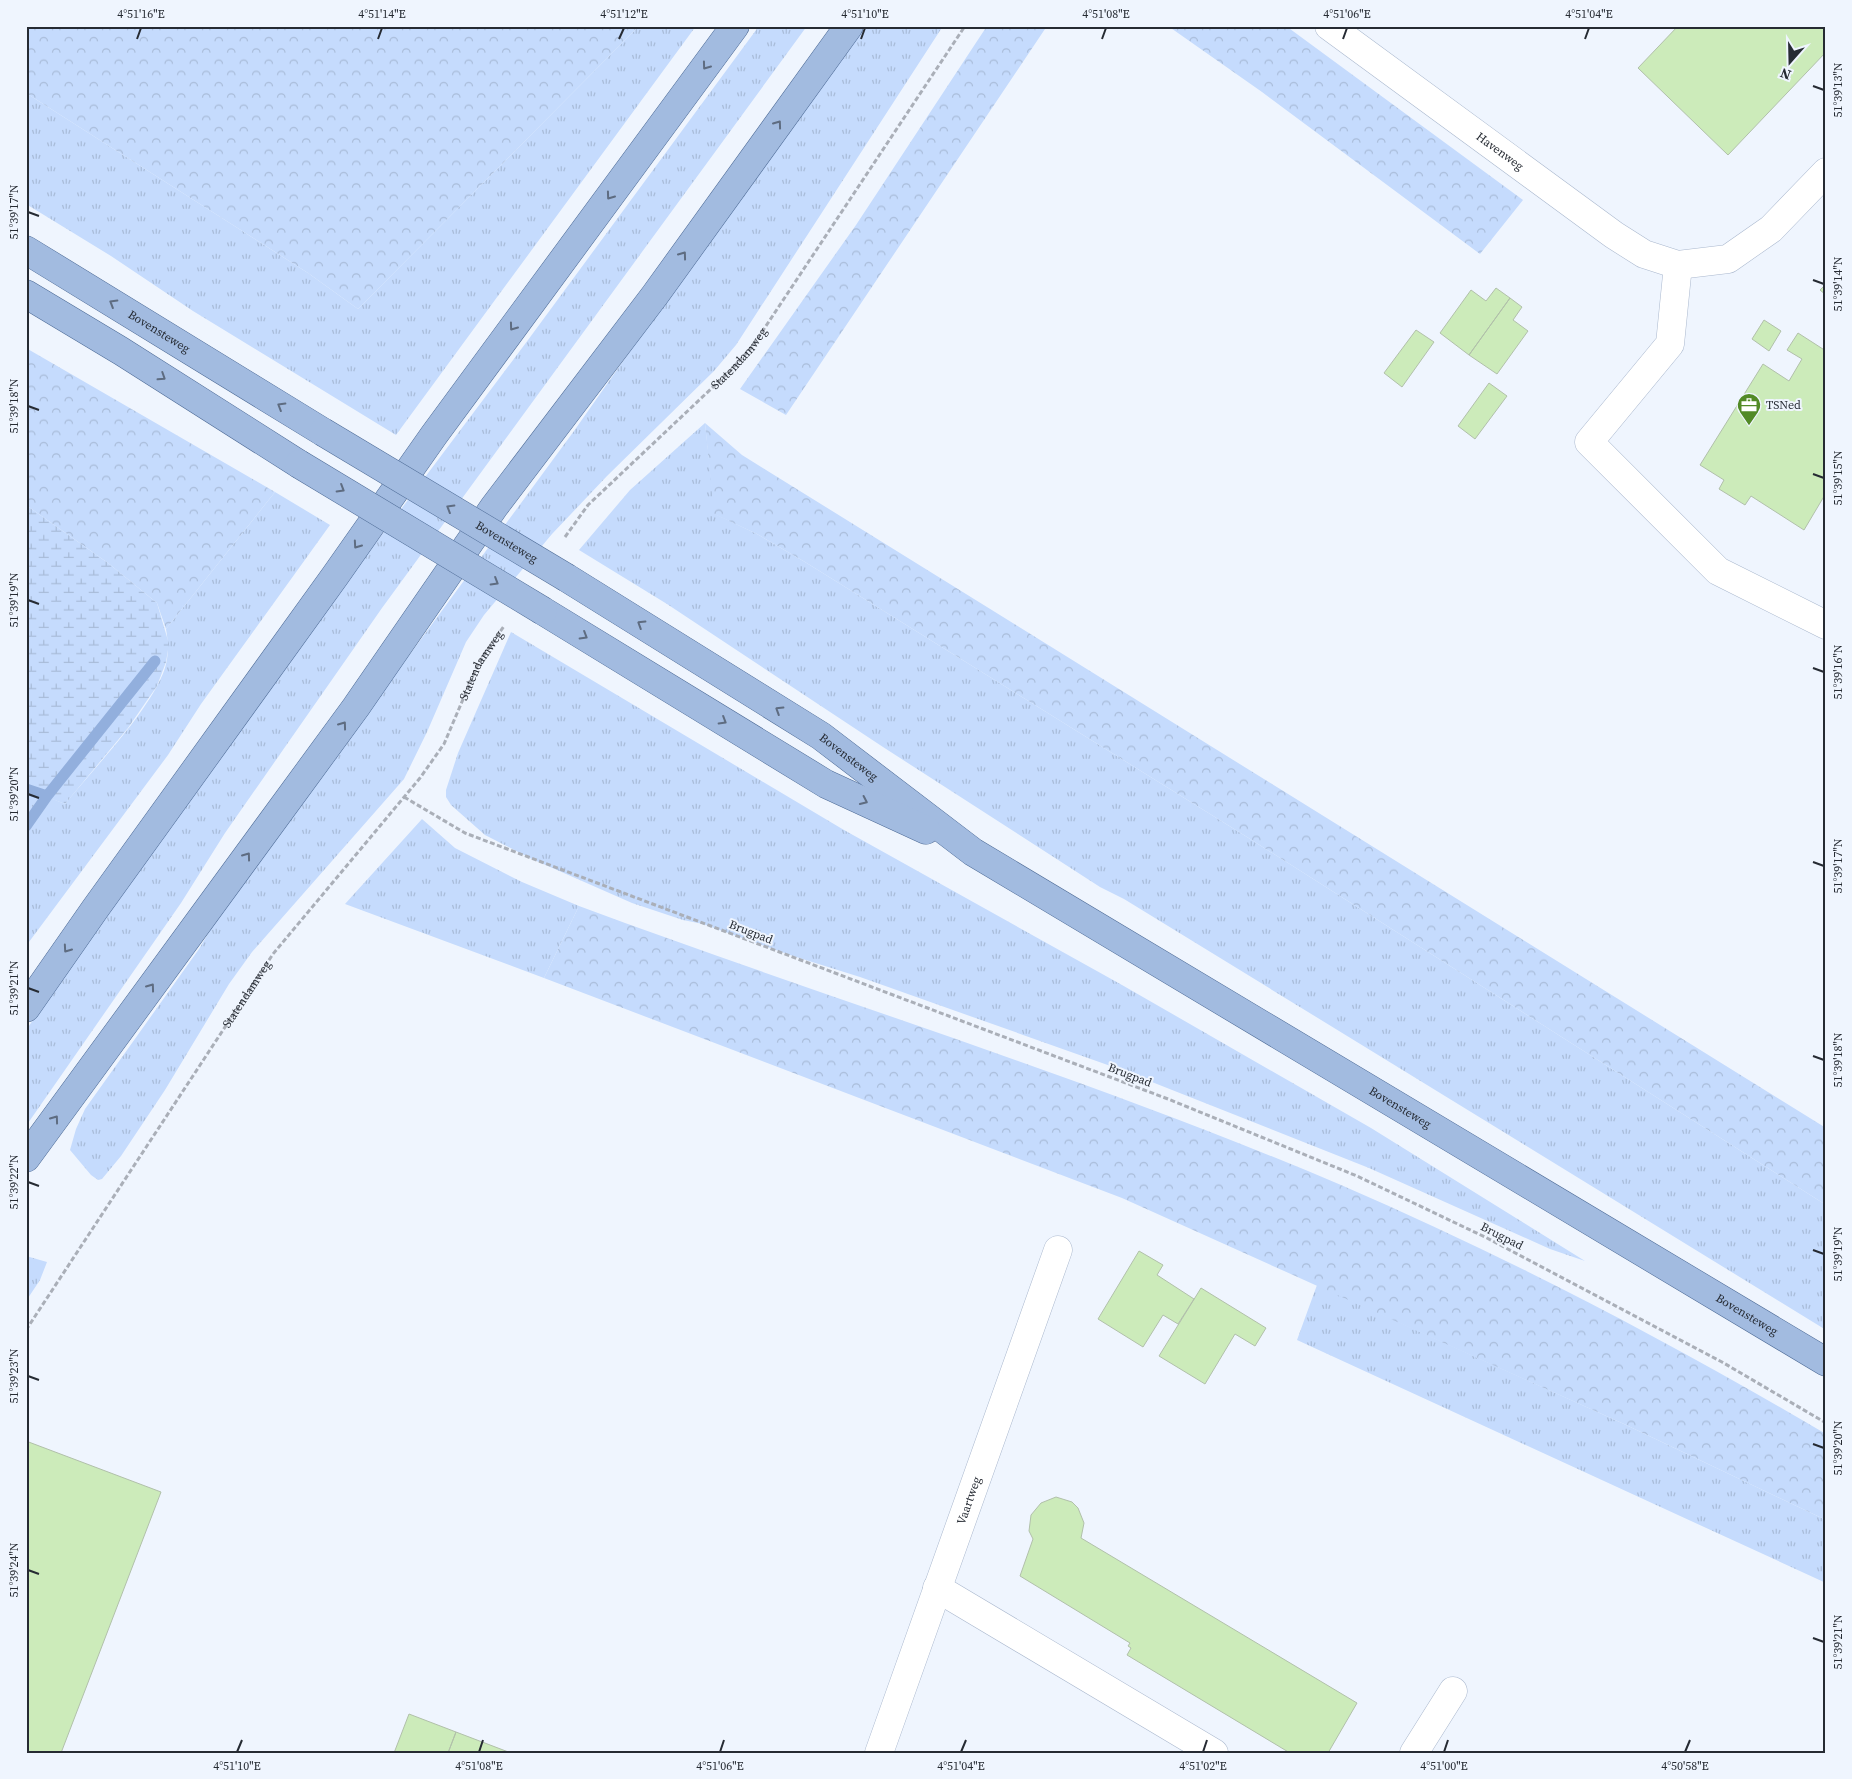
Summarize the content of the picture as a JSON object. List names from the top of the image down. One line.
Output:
{"streets":{"main road":["Bovensteweg"],"street":["Havenweg","Vaartweg"],"path":["Statendamweg","Brugpad"]},"crossings":[["Statendamweg","Brugpad"]],"places":{"office":["TSNed"]},"north":"bottom","coordinates":["4°51'16\"E","4°51'14\"E","4°51'12\"E","4°51'10\"E","4°51'08\"E","4°51'06\"E","4°51'04\"E","51°39'13\"N","51°39'17\"N","51°39'14\"N","51°39'18\"N","51°39'15\"N","51°39'19\"N","51°39'16\"N","51°39'20\"N","51°39'21\"N","51°39'22\"N","51°39'23\"N","51°39'24\"N","4°51'02\"E","4°51'00\"E","4°50'58\"E"]}
